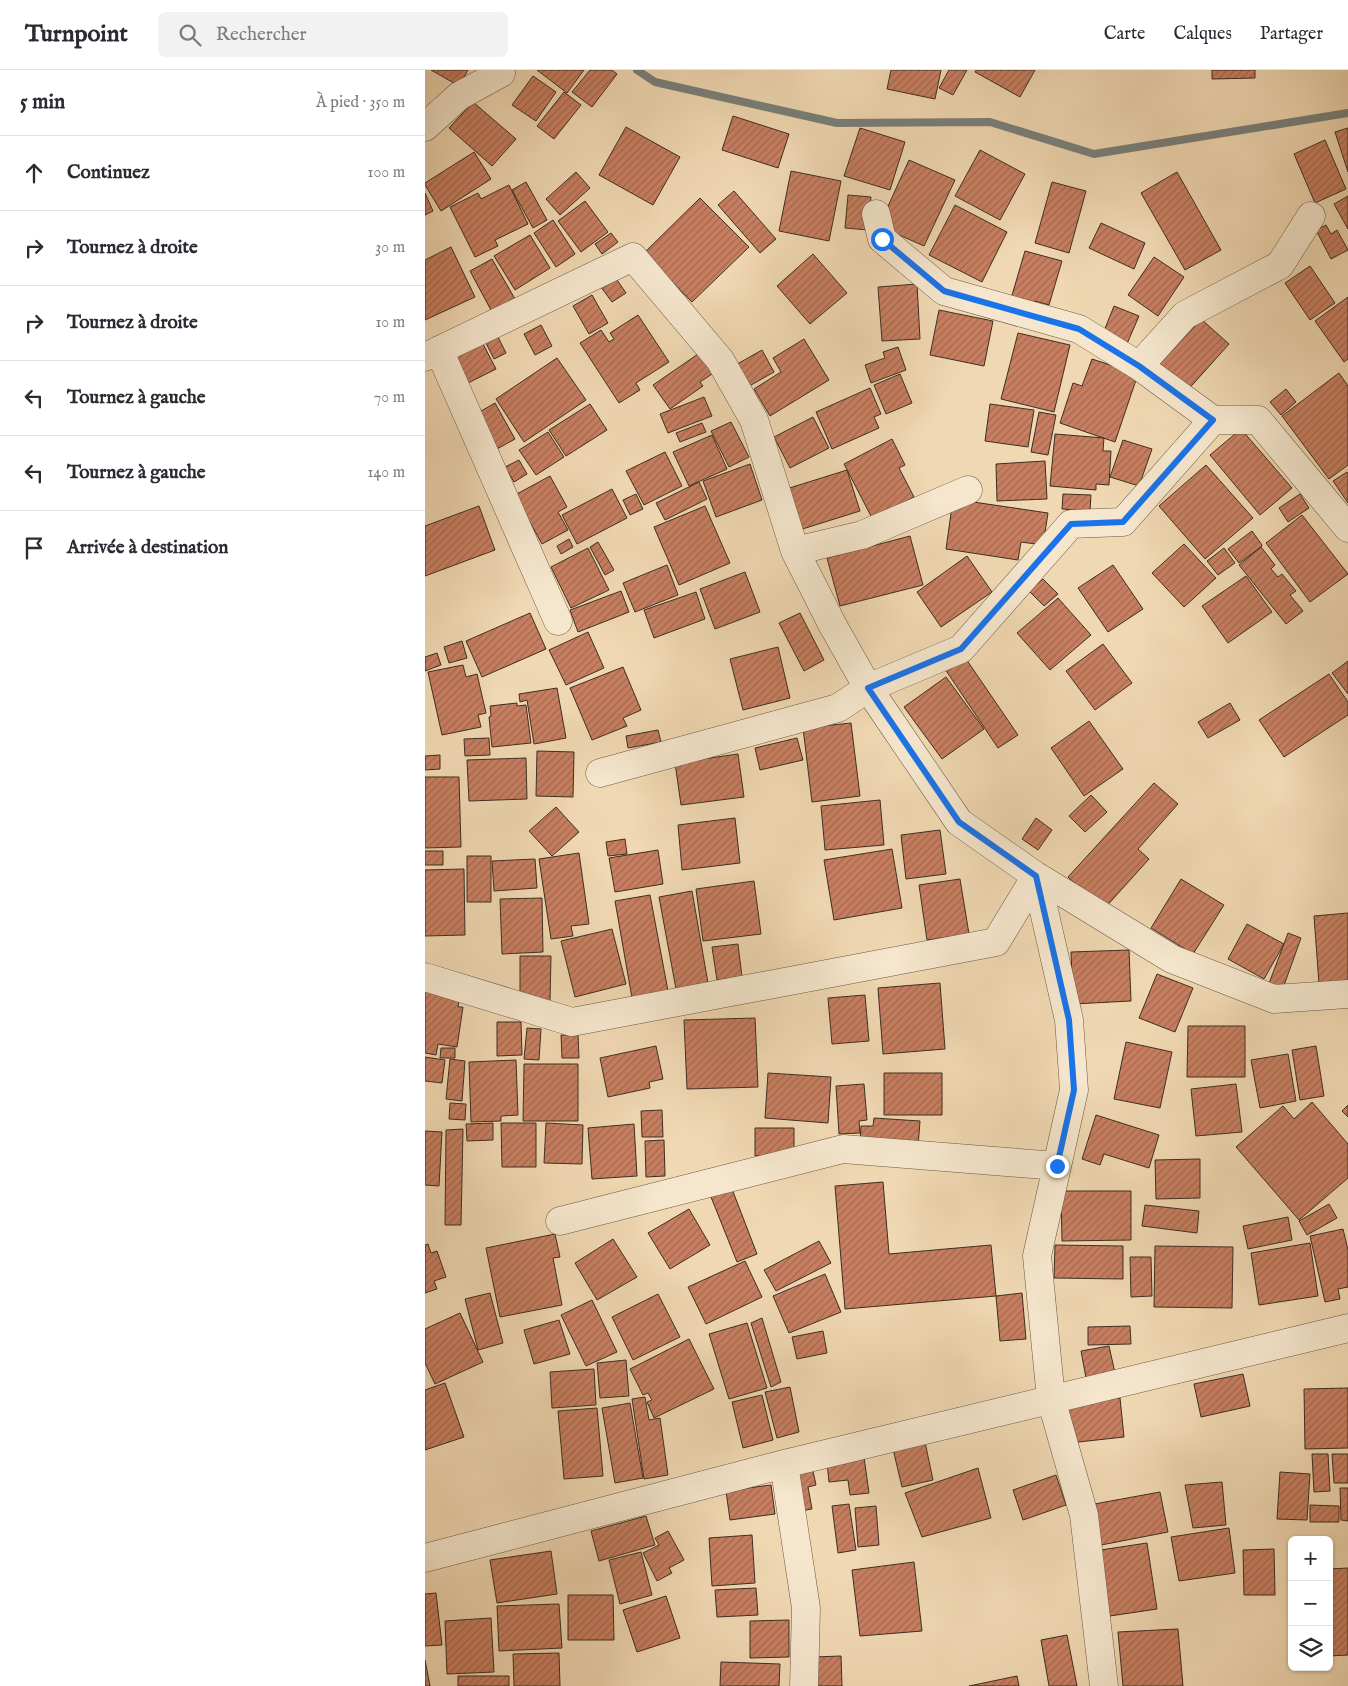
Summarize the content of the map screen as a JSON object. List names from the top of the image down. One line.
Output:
{"page":{"header":"Turnpoint","search":"Rechercher","nav":["Carte","Calques","Partager"],"heading":["5 min","À pied · 350 m"],"list":[["Continuez","100 m"],["Tournez à droite","30 m"],["Tournez à droite","10 m"],["Tournez à gauche","70 m"],["Tournez à gauche","140 m"],"Arrivée à destination"],"map_buttons":["+","−"]}}
